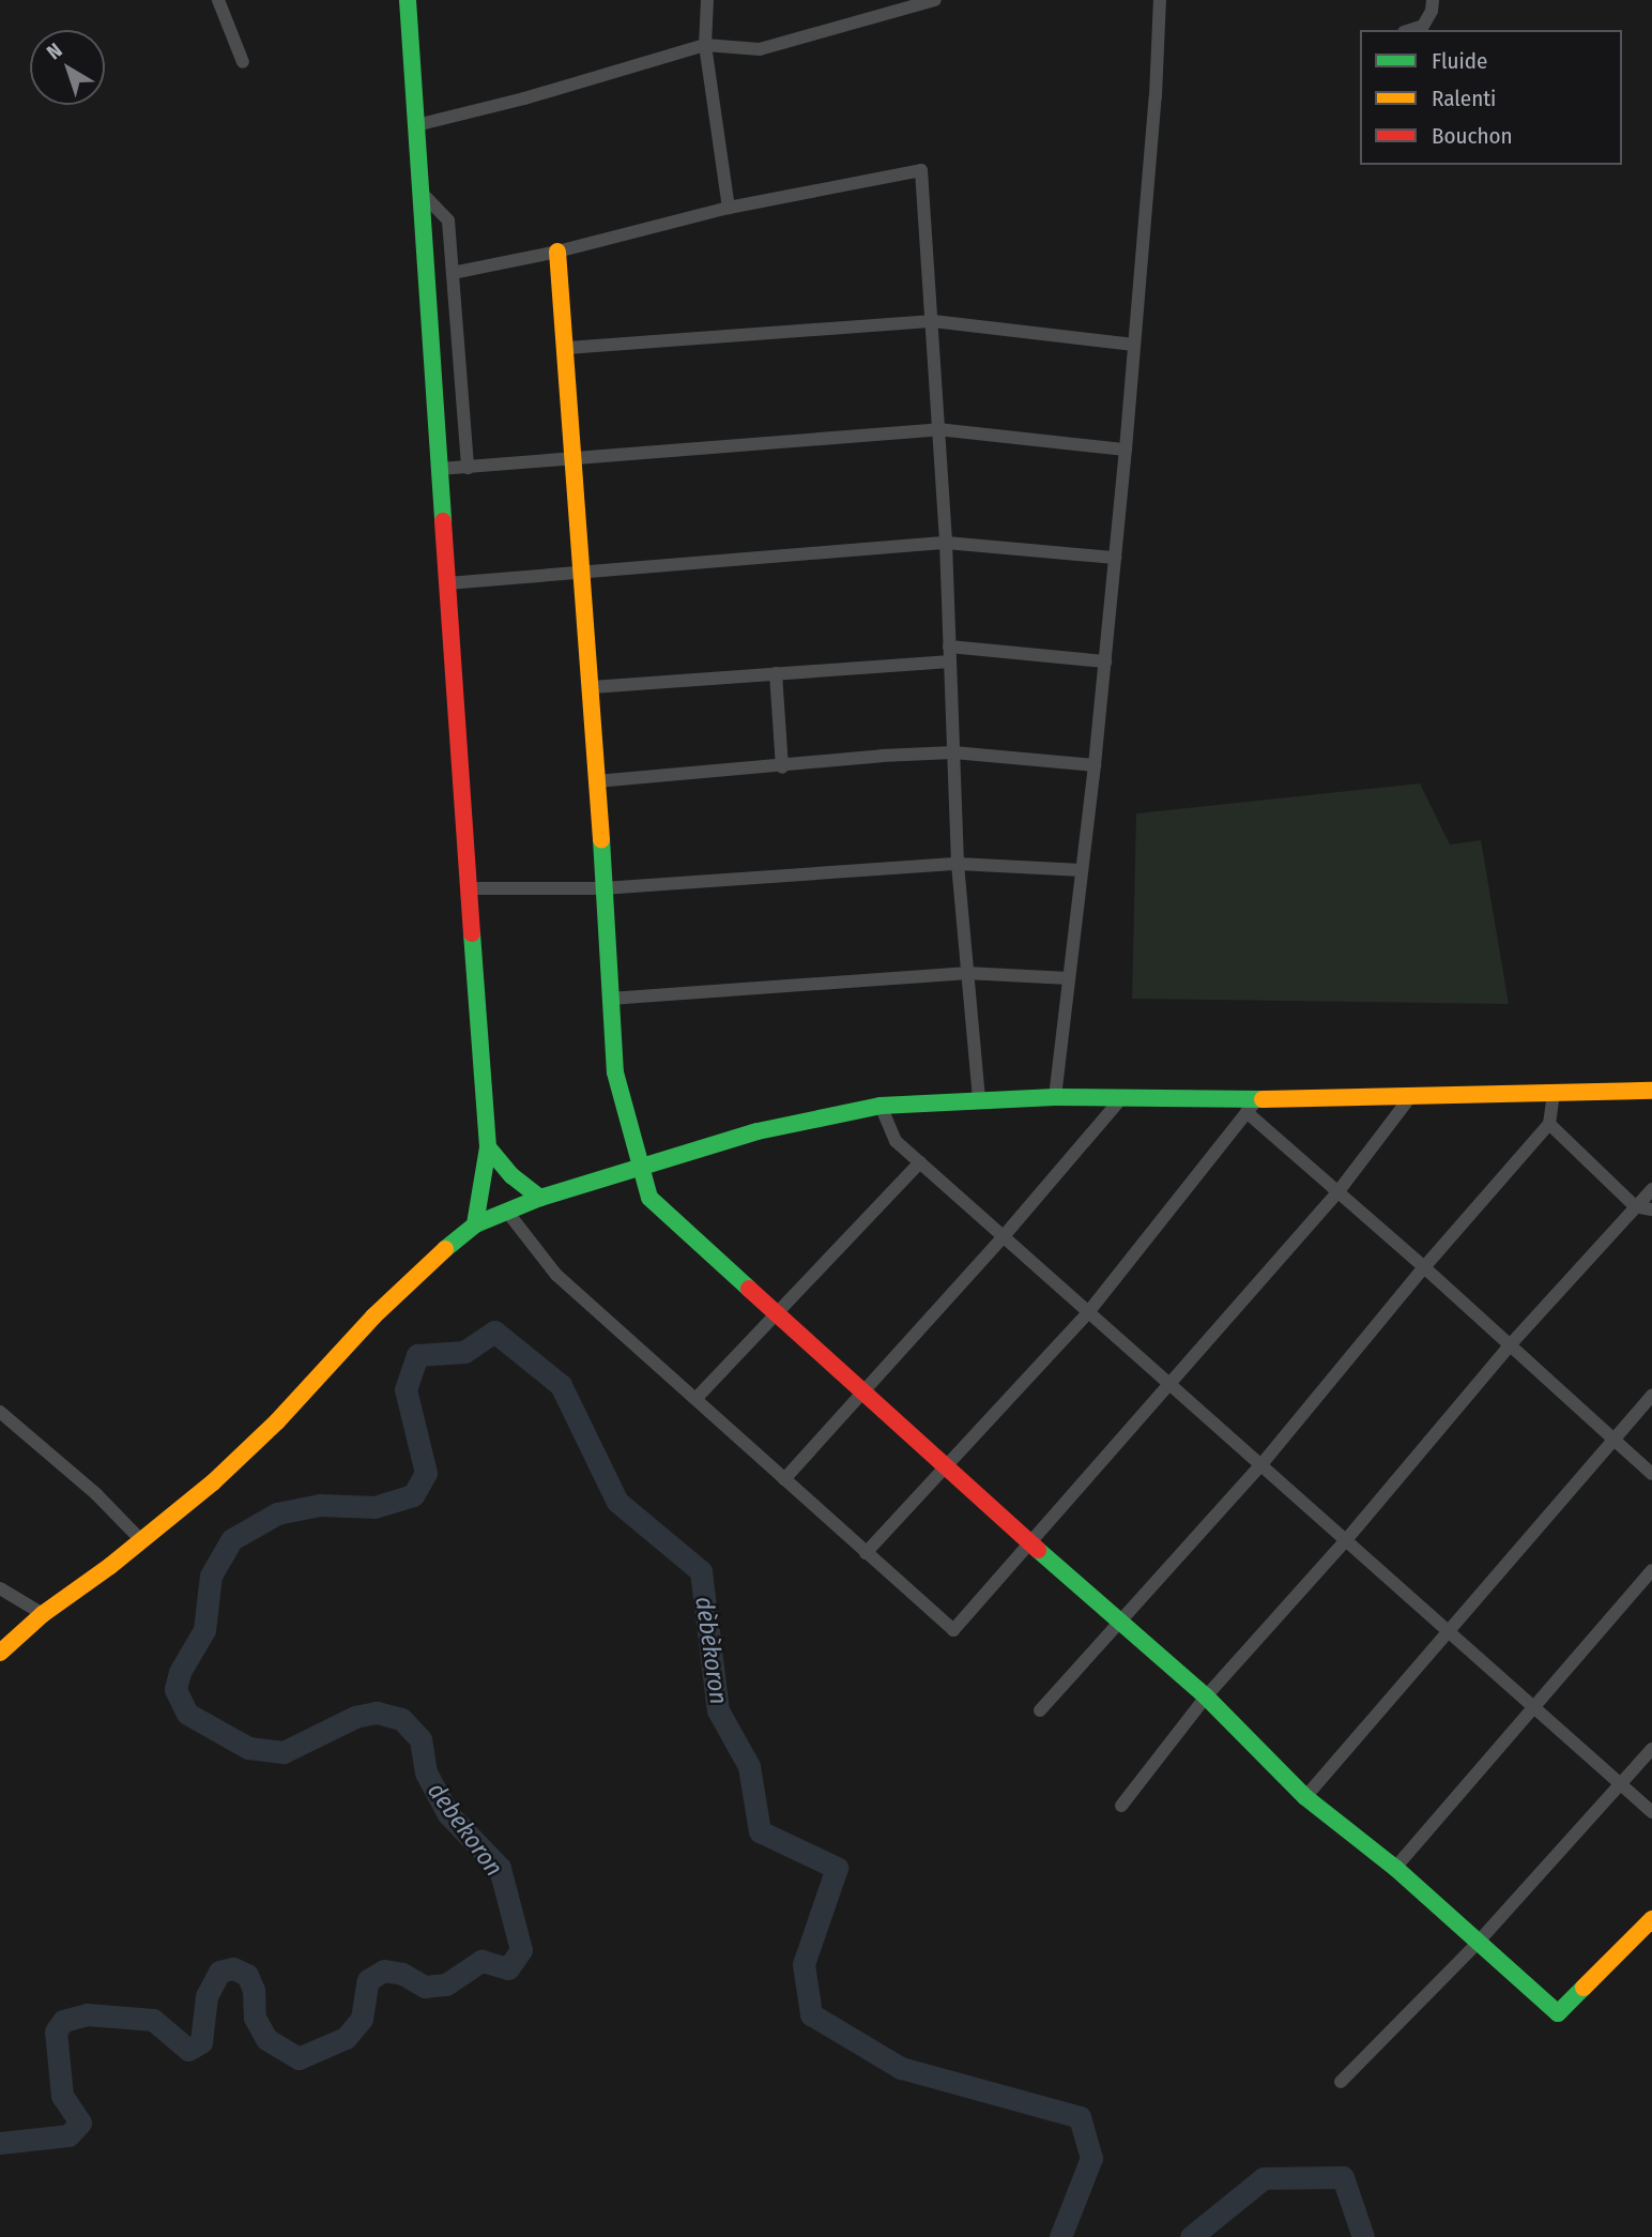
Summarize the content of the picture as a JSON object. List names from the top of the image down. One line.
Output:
{"water":["dèbèkoron","debekoron"],"legend":["Fluide","Ralenti","Bouchon"],"north":"top left"}
